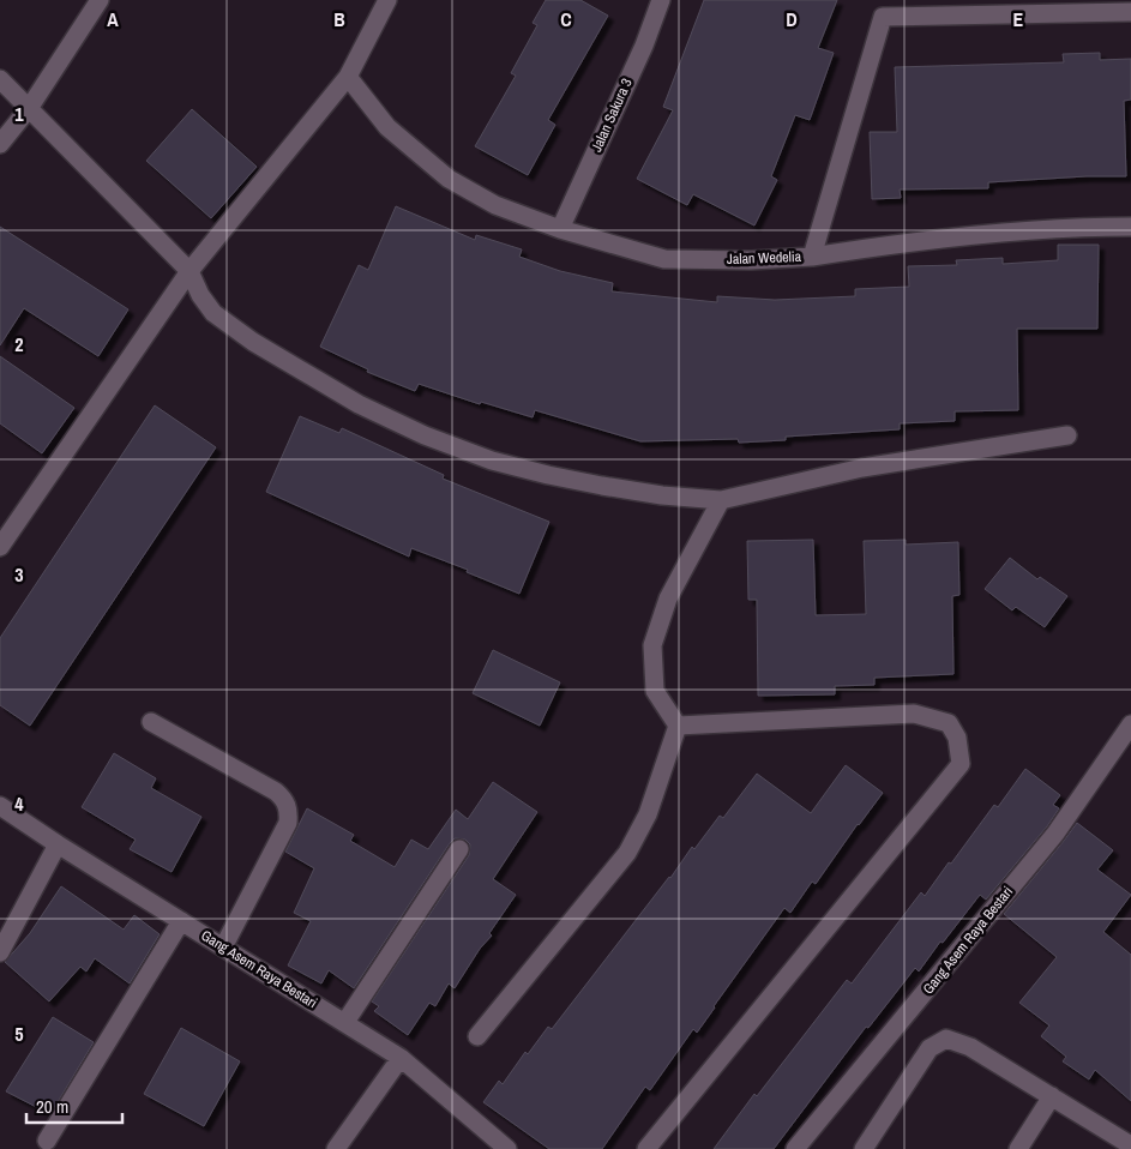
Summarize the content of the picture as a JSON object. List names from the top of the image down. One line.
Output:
{"streets":{"street":["Jalan Sakura 3","Jalan Wedelia","Gang Asem Raya Bestari"]},"crossings":[["Jalan Sakura 3","Jalan Wedelia"]],"scale_bar":"20 m","grid":{"columns":["A","B","C","D","E"],"rows":["1","2","3","4","5"]}}
